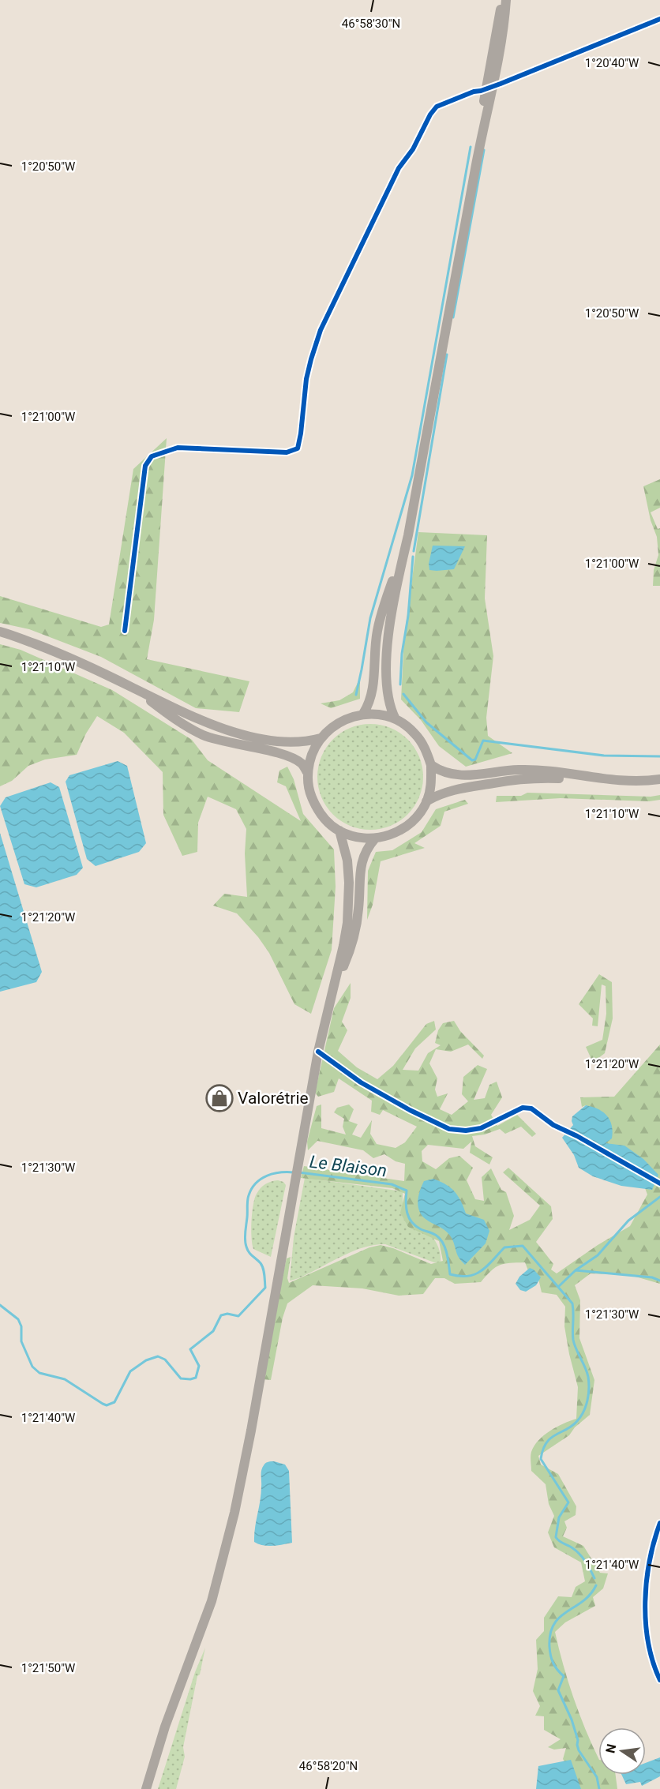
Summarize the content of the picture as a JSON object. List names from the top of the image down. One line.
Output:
{"water":["Le Blaison"],"places":{"shop":["Valorétrie"]},"north":"left","coordinates":["46°58'30\"N","1°20'40\"W","1°20'50\"W","1°21'00\"W","1°21'10\"W","1°21'20\"W","1°21'30\"W","1°21'40\"W","1°21'50\"W","46°58'20\"N"]}
